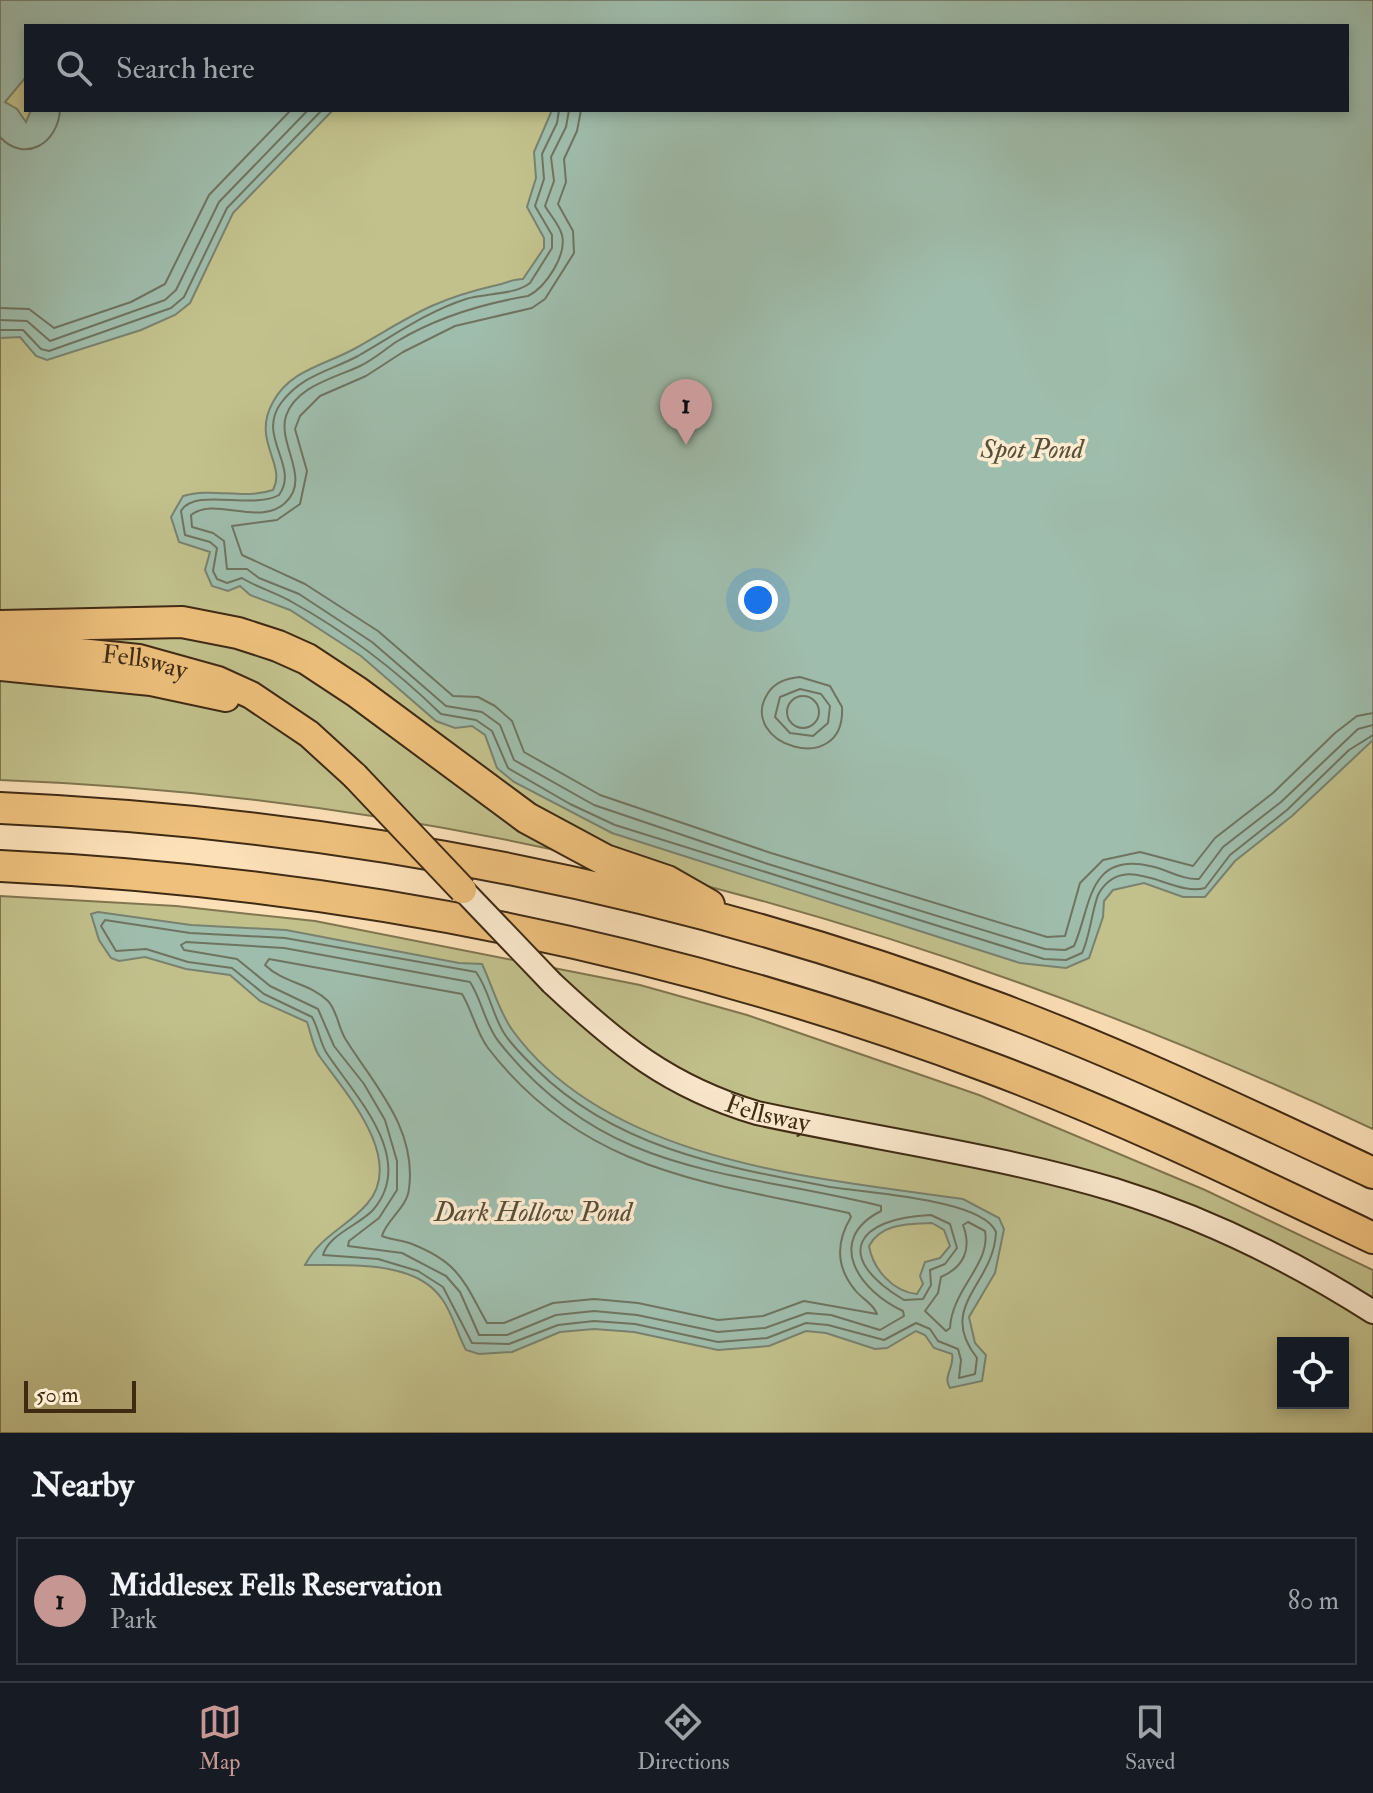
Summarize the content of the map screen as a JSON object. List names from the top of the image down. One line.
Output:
{"streets":{"main road":["Fellsway"]},"water":["Spot Pond","Dark Hollow Pond"],"scale_bar":"50 m","page":{"search":"Search here","pins":"1","scale":"50 m","heading":"Nearby","list":[{"mark":"1","name":"Middlesex Fells Reservation","note":"Park","value":"80 m"}],"nav":["Map","Directions","Saved"]}}
